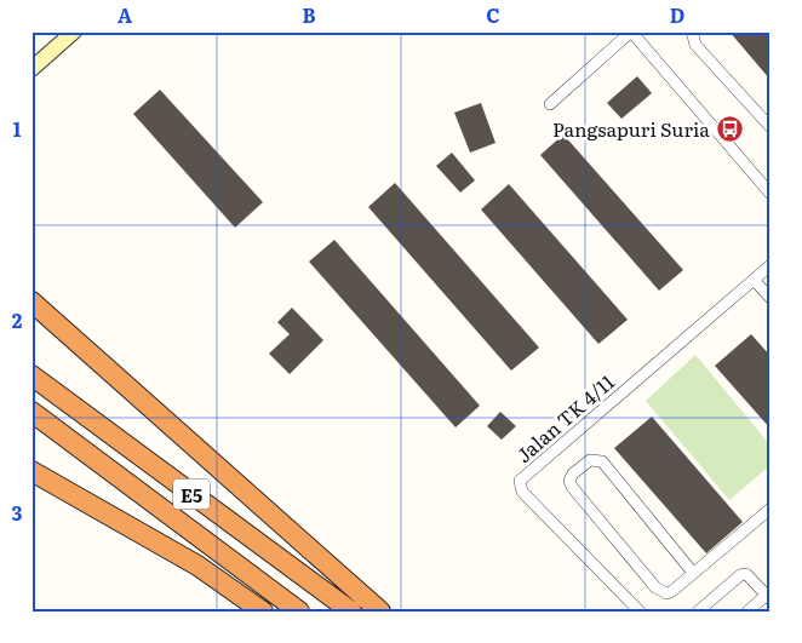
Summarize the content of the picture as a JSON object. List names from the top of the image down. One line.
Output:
{"streets":{"highway":["E5"],"street":["Jalan TK 4/11"]},"places":{"bus stop":["Pangsapuri Suria"]},"grid":{"columns":["A","B","C","D"],"rows":["1","2","3"]}}
